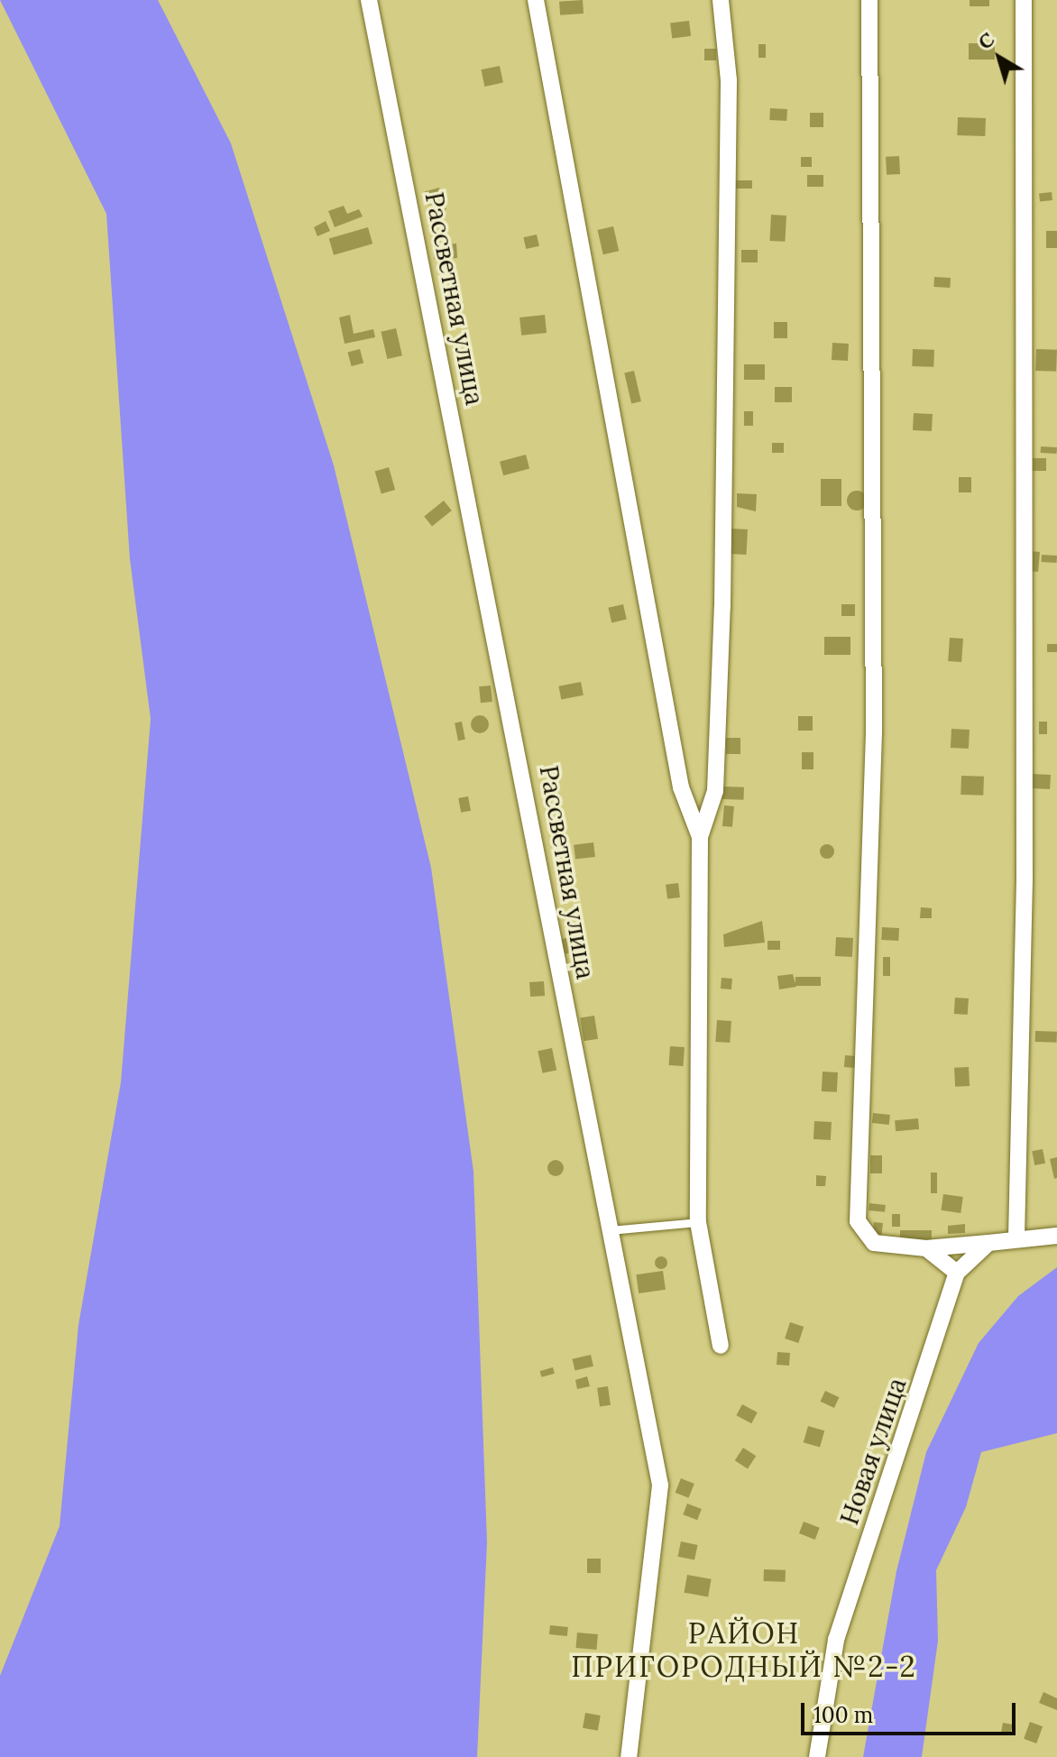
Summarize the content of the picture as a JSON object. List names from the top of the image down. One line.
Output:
{"streets":{"street":["Рассветная улица","Новая улица"]},"districts":["РАЙОН ПРИГОРОДНЫЙ №2-2"],"scale_bar":"100 m","north":"top left"}
